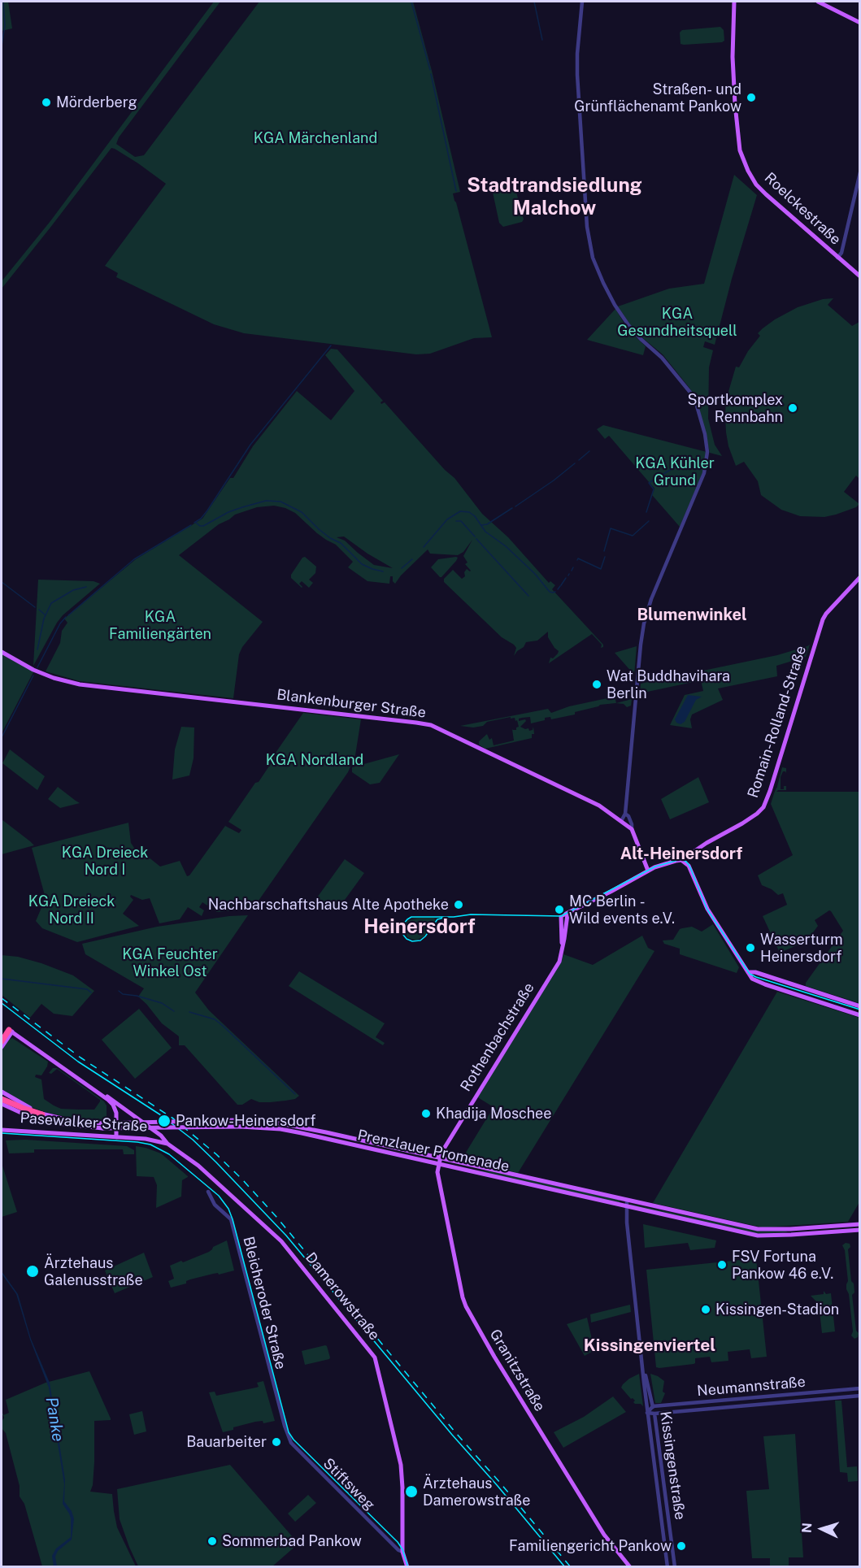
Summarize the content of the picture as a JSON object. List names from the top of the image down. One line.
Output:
{"streets":{"main road":["Roelckestraße","Blankenburger Straße","Romain-Rolland-Straße","Rothenbachstraße","Pasewalker Straße","Prenzlauer Promenade","Damerowstraße","Granitzstraße"],"street":["Bleicheroder Straße","Neumannstraße","Kissingenstraße","Stiftsweg"]},"crossings":[["Romain-Rolland-Straße","Rothenbachstraße"],["Rothenbachstraße","Prenzlauer Promenade"],["Rothenbachstraße","Granitzstraße"],["Pasewalker Straße","Damerowstraße"],["Prenzlauer Promenade","Granitzstraße"],["Prenzlauer Promenade","Kissingenstraße"],["Damerowstraße","Stiftsweg"],["Bleicheroder Straße","Stiftsweg"],["Neumannstraße","Kissingenstraße"]],"districts":["Stadtrandsiedlung Malchow","Blumenwinkel","Alt-Heinersdorf","Heinersdorf","Kissingenviertel"],"water":["Panke"],"parks":["KGA Märchenland","KGA Gesundheitsquell","KGA Kühler Grund","KGA Familiengärten","KGA Nordland","KGA Dreieck Nord I","KGA Dreieck Nord II","KGA Feuchter Winkel Ost"],"places":["Straßen- und Grünflächenamt Pankow","Mörderberg","Sportkomplex Rennbahn","Wat Buddhavihara Berlin","Nachbarschaftshaus Alte Apotheke","MC Berlin - Wild events e.V.","Wasserturm Heinersdorf","Khadija Moschee","Pankow-Heinersdorf","FSV Fortuna Pankow 46 e.V.","Ärztehaus Galenusstraße","Kissingen-Stadion","Bauarbeiter","Ärztehaus Damerowstraße","Sommerbad Pankow","Familiengericht Pankow"],"north":"left"}
